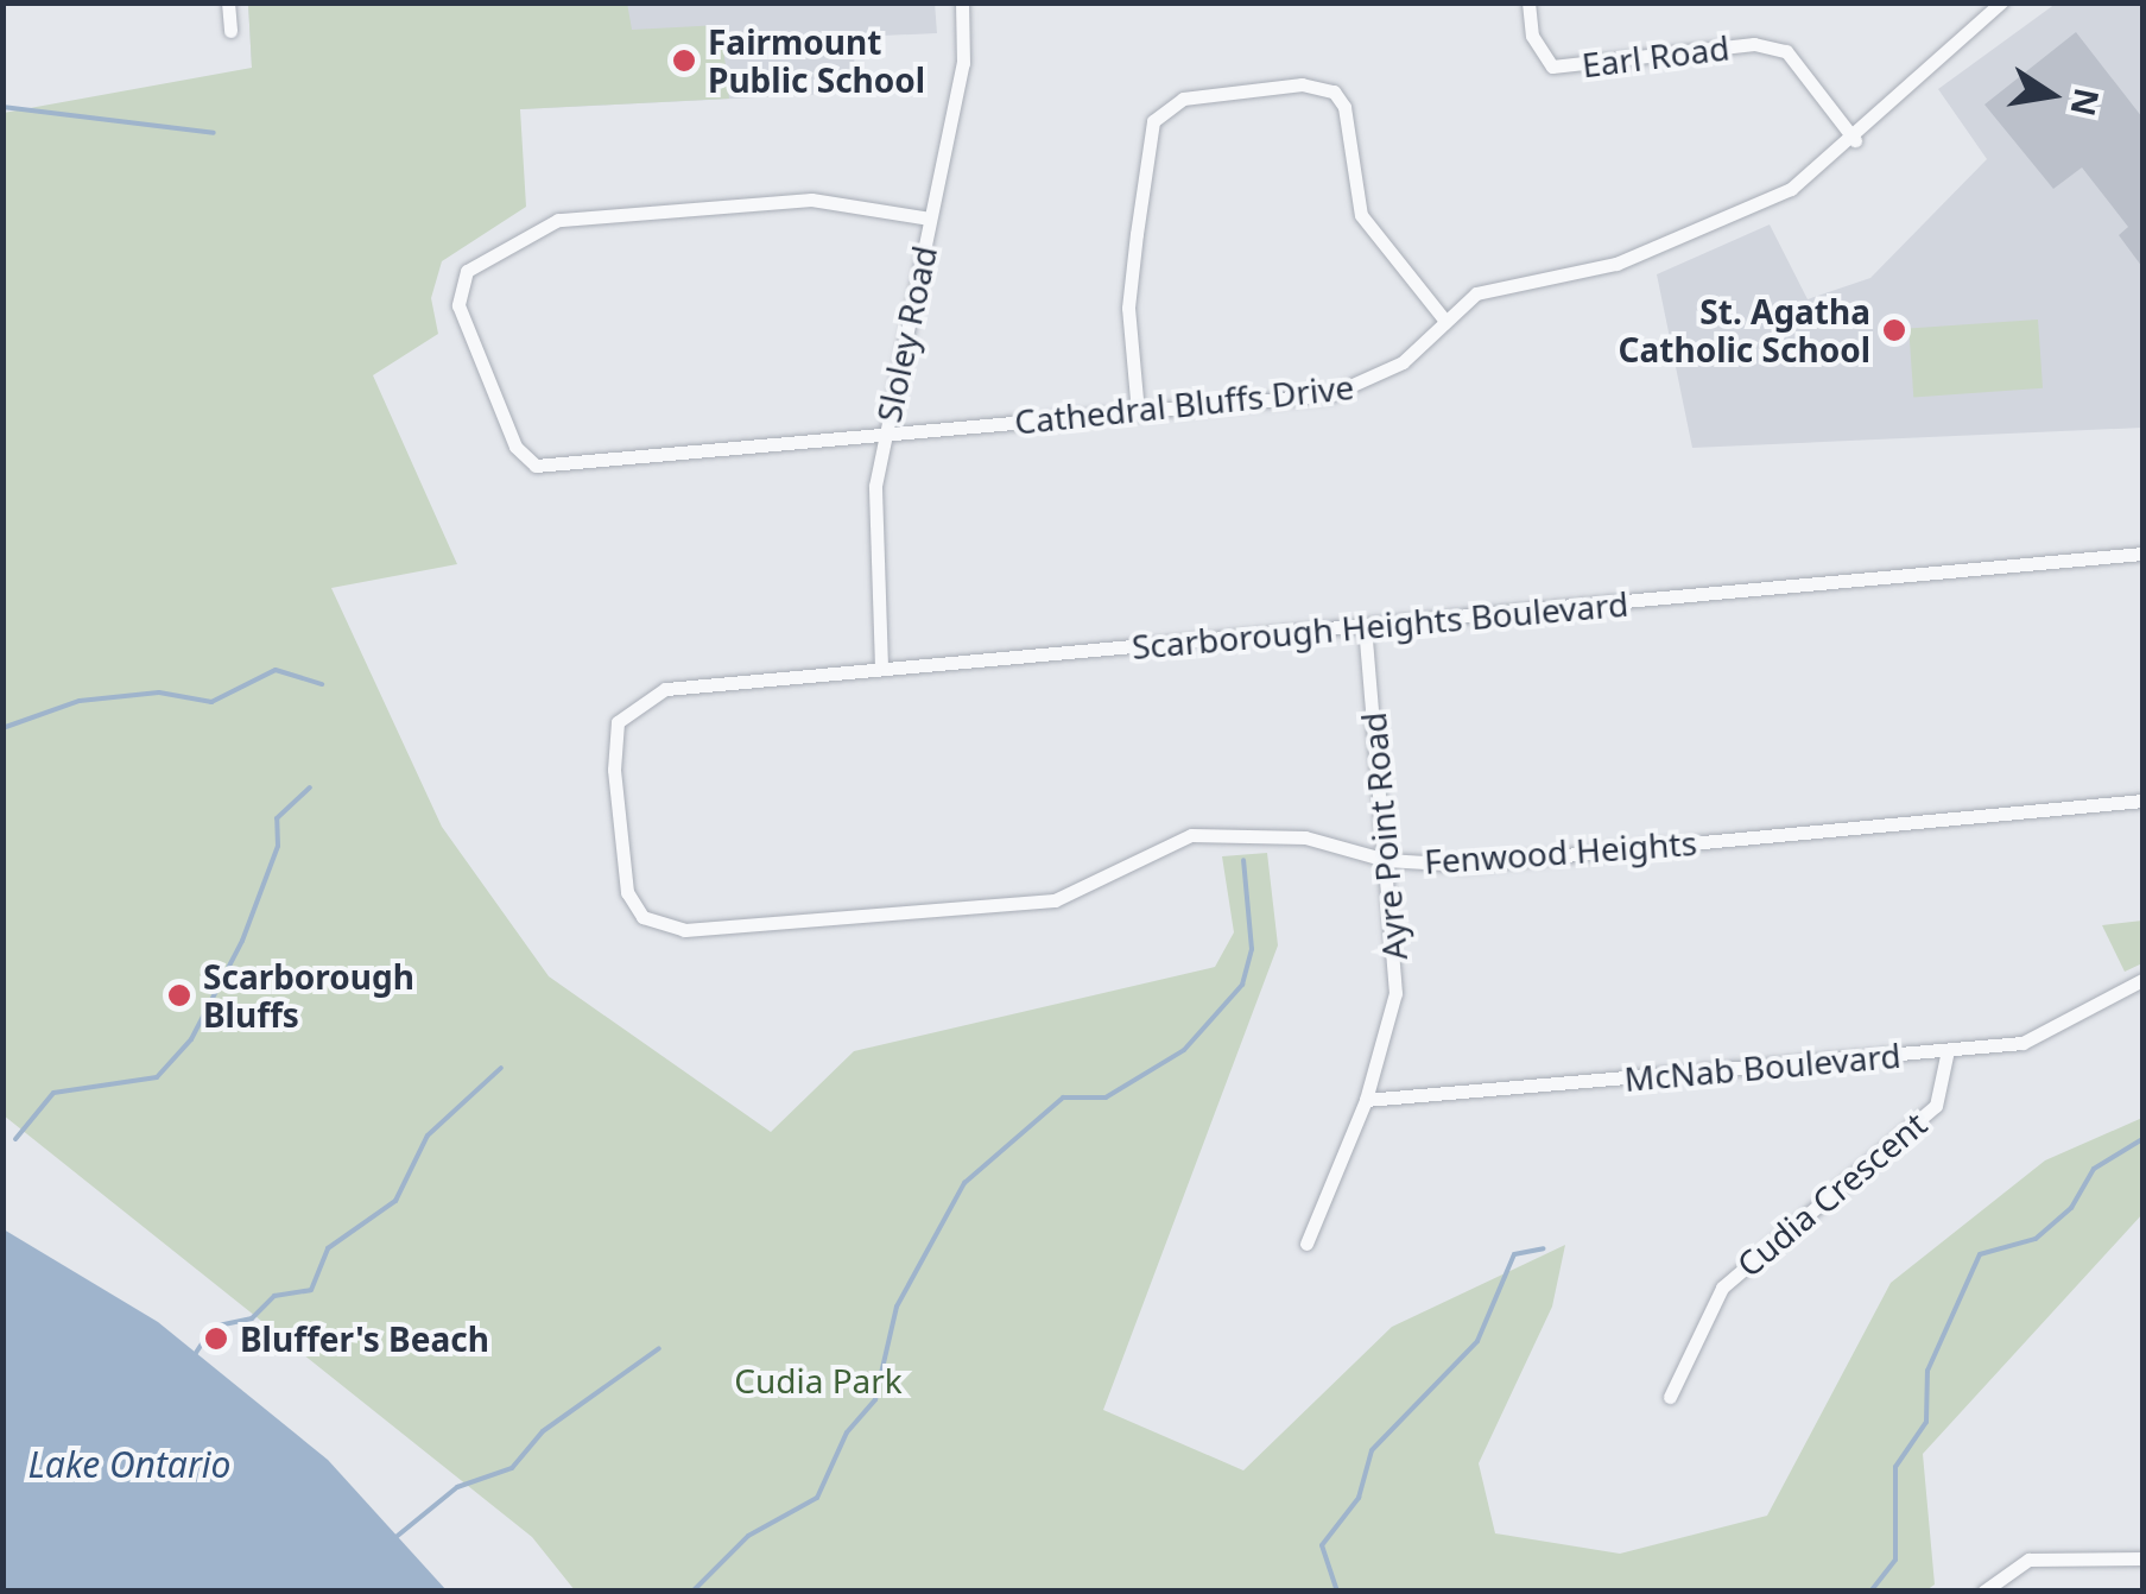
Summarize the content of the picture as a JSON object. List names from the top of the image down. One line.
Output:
{"streets":{"street":["Earl Road","Sloley Road","Cathedral Bluffs Drive","Scarborough Heights Boulevard","Ayre Point Road","Fenwood Heights","McNab Boulevard","Cudia Crescent"]},"crossings":[["Earl Road","Cathedral Bluffs Drive"],["Sloley Road","Cathedral Bluffs Drive"],["Sloley Road","Scarborough Heights Boulevard"],["Scarborough Heights Boulevard","Ayre Point Road"],["Scarborough Heights Boulevard","Fenwood Heights"],["Ayre Point Road","Fenwood Heights"],["Ayre Point Road","McNab Boulevard"],["McNab Boulevard","Cudia Crescent"]],"water":["Lake Ontario"],"parks":["Cudia Park"],"places":["Fairmount Public School","St. Agatha Catholic School","Scarborough Bluffs","Bluffer's Beach"],"north":"right"}
